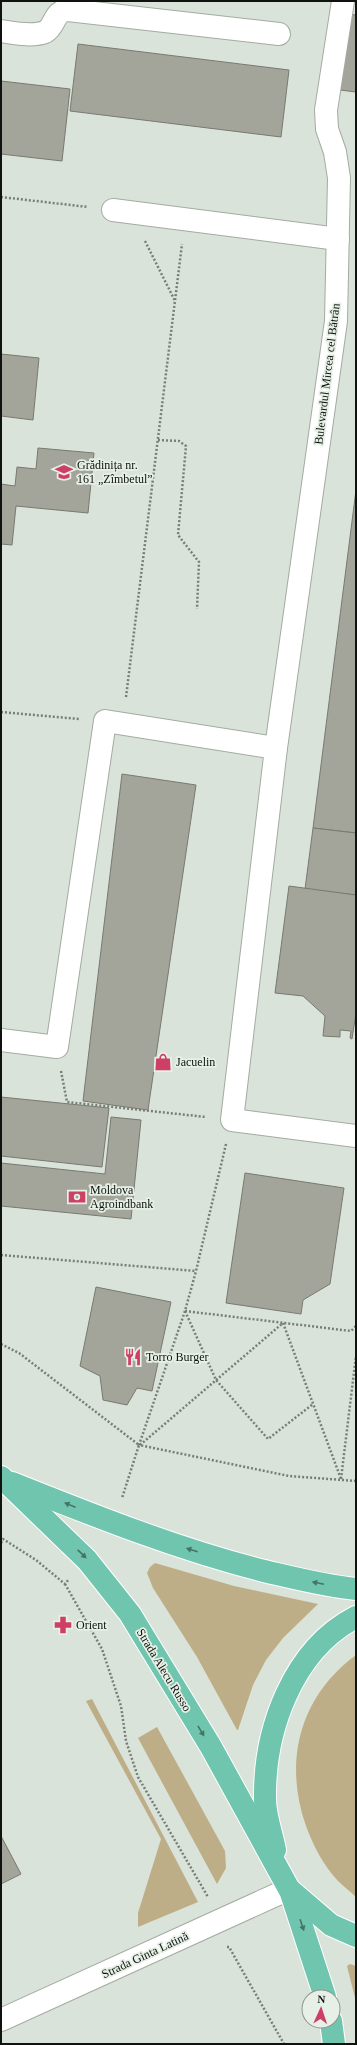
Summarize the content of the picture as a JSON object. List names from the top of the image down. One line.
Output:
{"streets":{"main road":["Strada Alecu Russo"],"street":["Bulevardul Mircea cel Bătrân","Strada Ginta Latină"]},"crossings":[["Strada Alecu Russo","Strada Ginta Latină"]],"places":{"school or university":["Grădinița nr. 161 „Zîmbetul”"],"shop":["Jacuelin"],"bank":["Moldova Agroindbank"],"restaurant":["Torro Burger"],"pharmacy":["Orient"]},"north":"top"}
